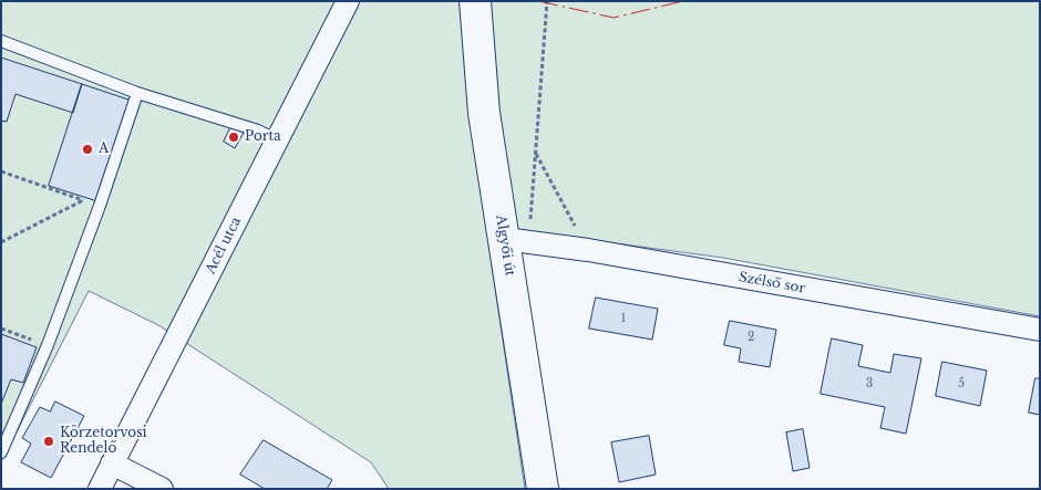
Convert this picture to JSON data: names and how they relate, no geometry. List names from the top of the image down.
{
  "streets": {
    "main road": ["Algyői út"],
    "street": ["Acél utca", "Szélső sor"]
  },
  "crossings": [
    ["Algyői út", "Szélső sor"]
  ],
  "places": ["Porta", "A", "Körzetorvosi Rendelő"],
  "house_numbers": [
    "1",
    "2",
    "3",
    "5"
  ]
}
